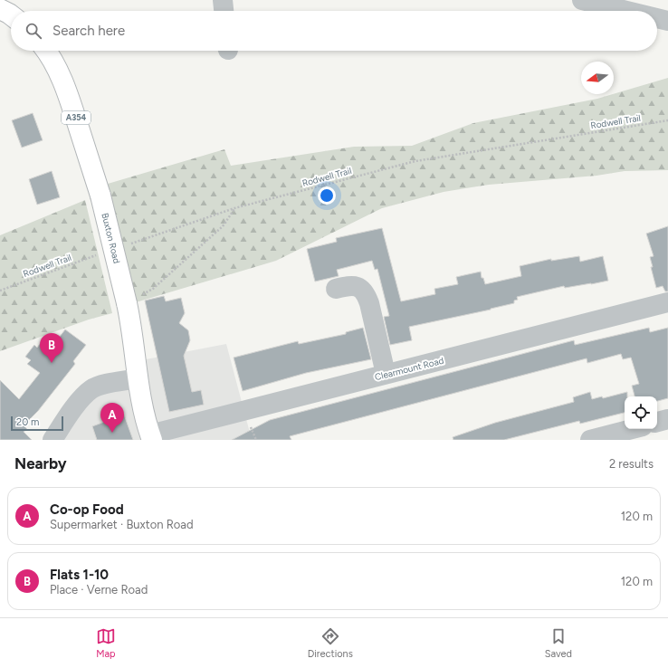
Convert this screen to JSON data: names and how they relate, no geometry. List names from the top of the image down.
{
  "streets": {
    "highway": ["A354", "Buxton Road"],
    "street": ["Clearmount Road"],
    "path": ["Rodwell Trail"]
  },
  "crossings": [
    ["Buxton Road", "Clearmount Road"]
  ],
  "scale_bar": "20 m",
  "north": "left",
  "page": {
    "search": "Search here",
    "pins": ["B", "A"],
    "scale": "20 m",
    "heading": ["Nearby", "2 results"],
    "list": [
      {
        "mark": "A",
        "name": "Co-op Food",
        "note": "Supermarket · Buxton Road",
        "value": "120 m"
      },
      {
        "mark": "B",
        "name": "Flats 1-10",
        "note": "Place · Verne Road",
        "value": "120 m"
      }
    ],
    "nav": ["Map", "Directions", "Saved"]
  }
}
